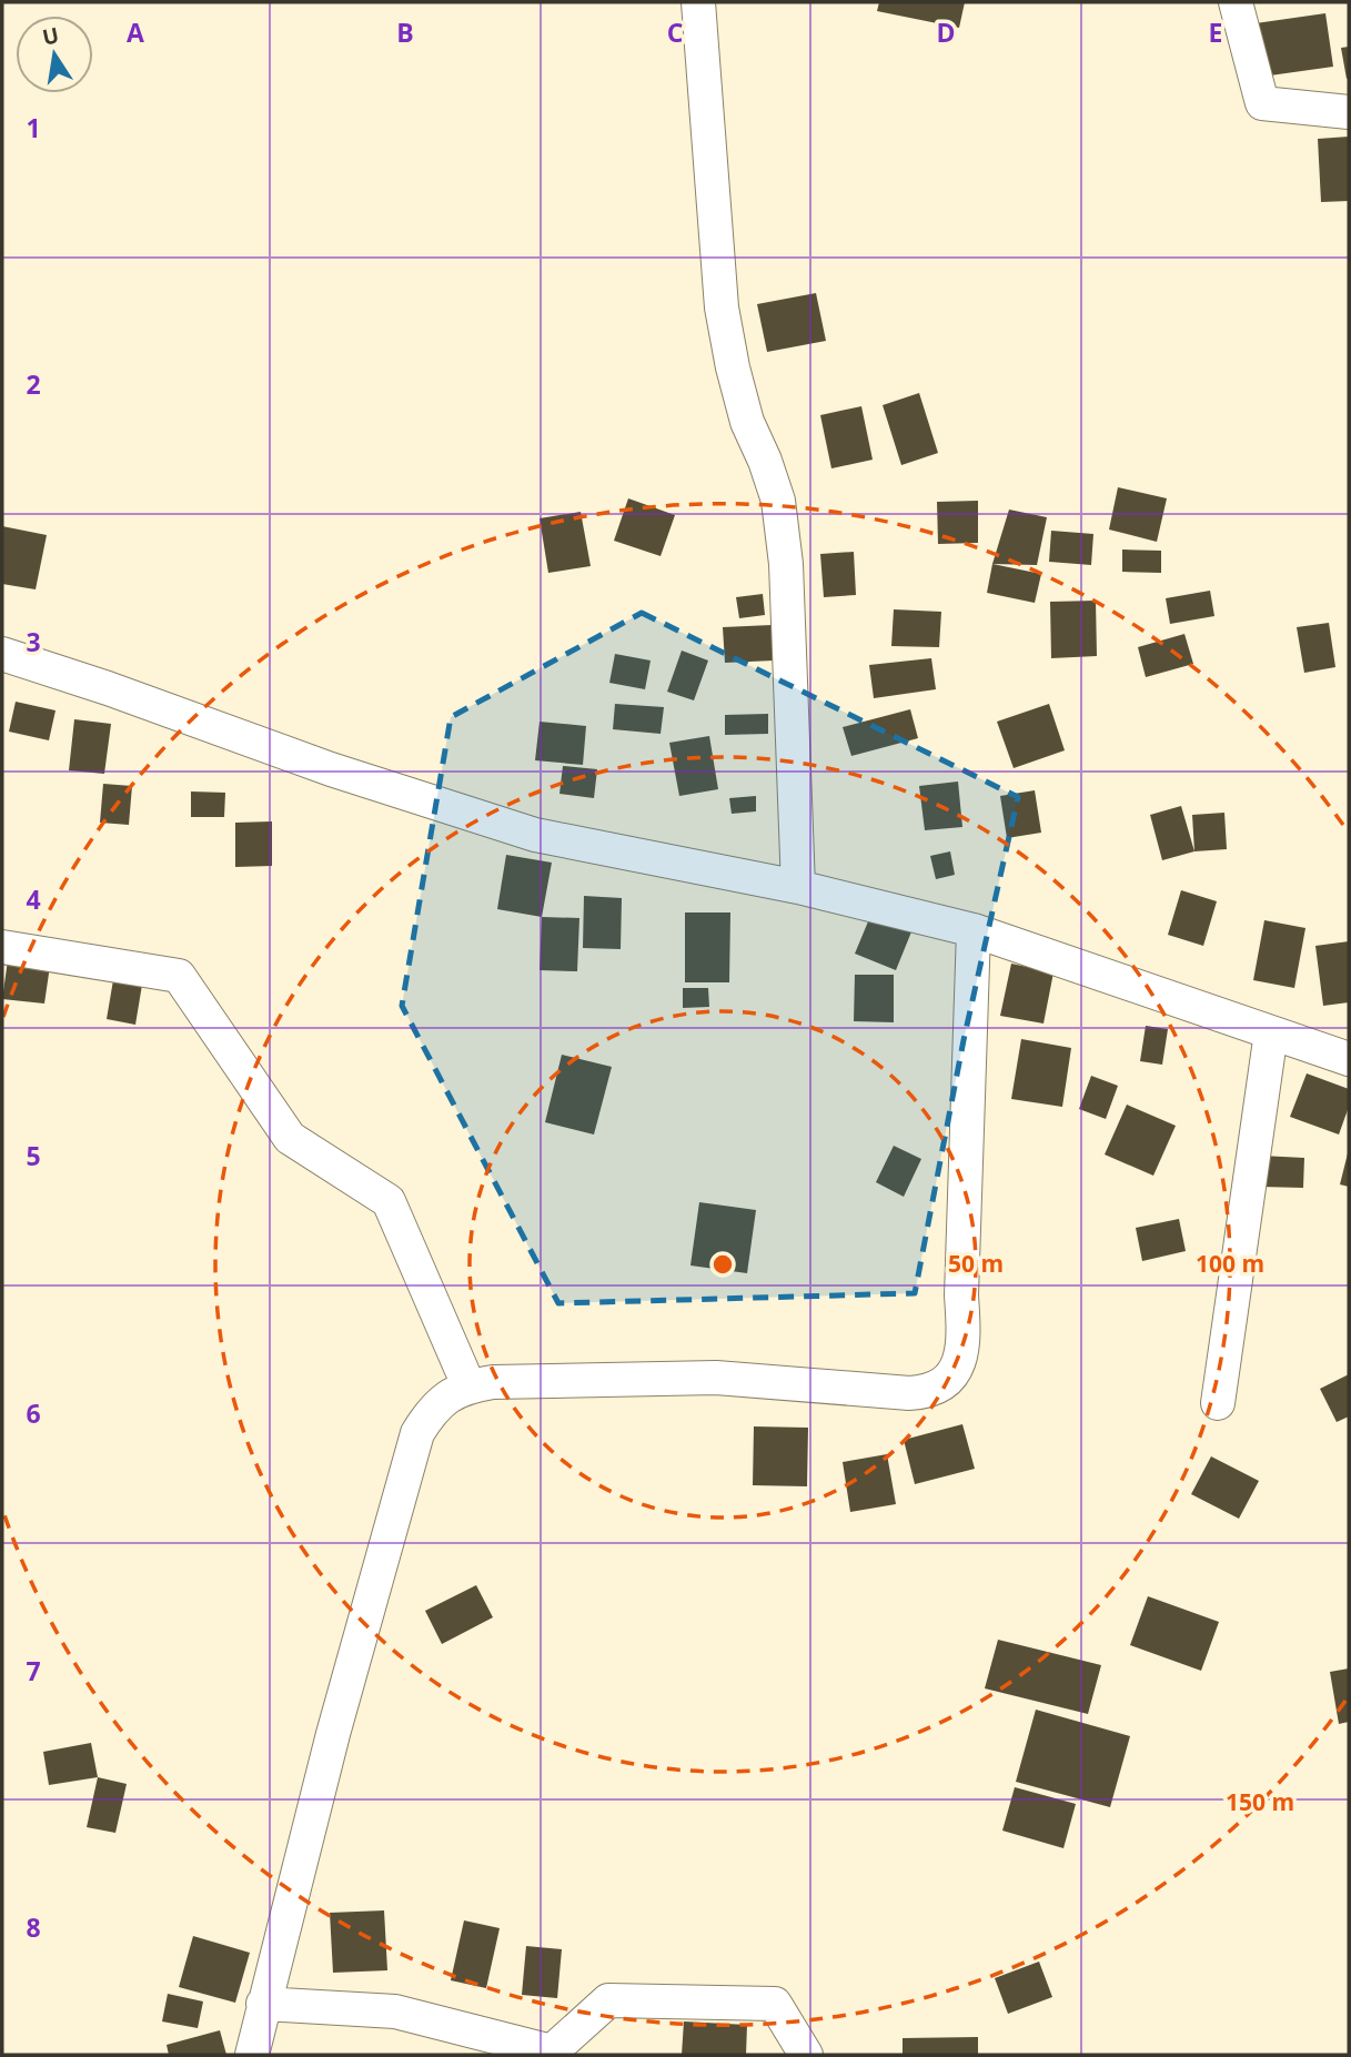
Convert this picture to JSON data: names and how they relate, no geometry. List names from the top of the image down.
{
  "north": "top",
  "grid": {
    "columns": [
      "A",
      "B",
      "C",
      "D",
      "E"
    ],
    "rows": [
      "1",
      "2",
      "3",
      "4",
      "5",
      "6",
      "7",
      "8"
    ]
  },
  "rings": ["50 m", "100 m", "150 m"]
}
